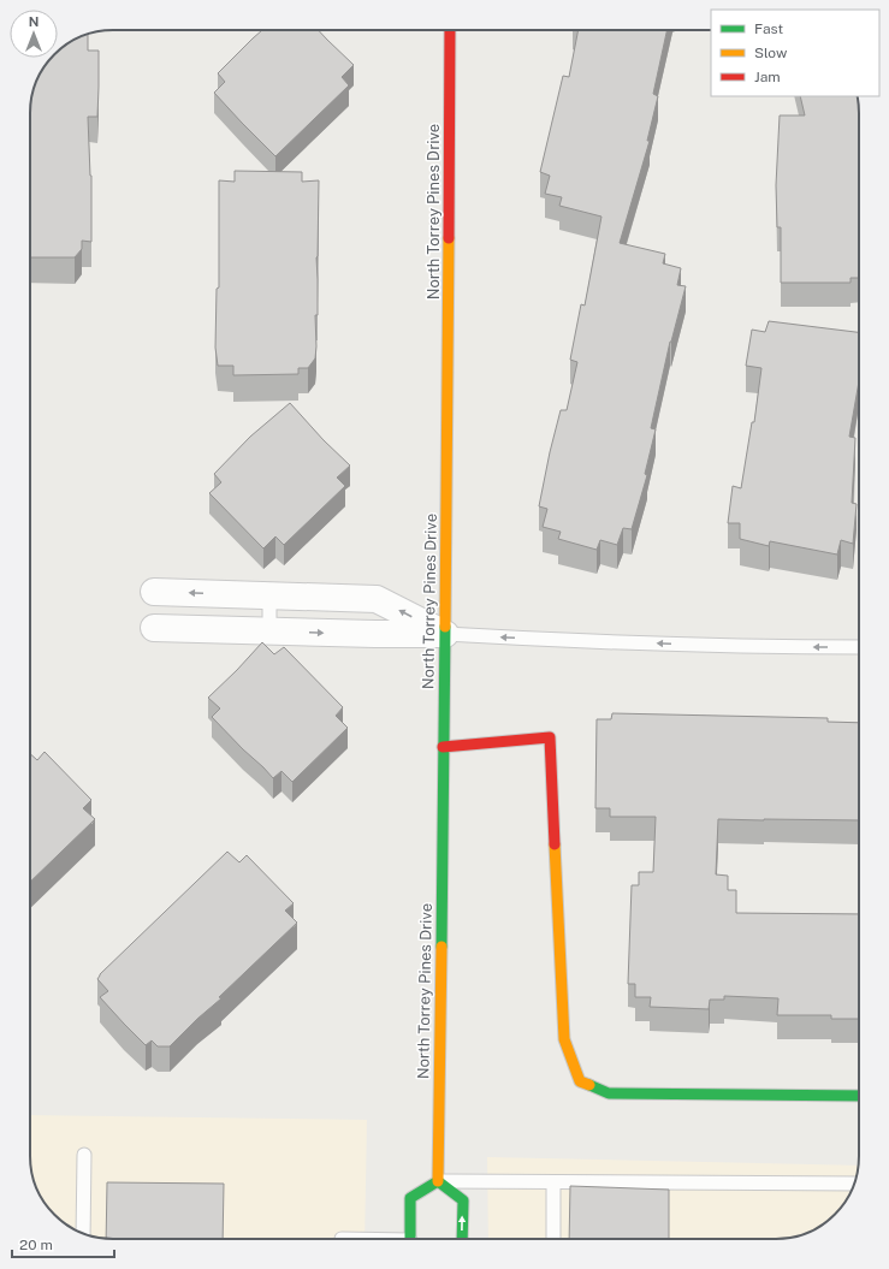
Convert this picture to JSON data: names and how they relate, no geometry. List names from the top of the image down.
{
  "streets": {
    "main road": ["North Torrey Pines Drive"]
  },
  "legend": ["Fast", "Slow", "Jam"],
  "scale_bar": "20 m",
  "north": "top"
}
